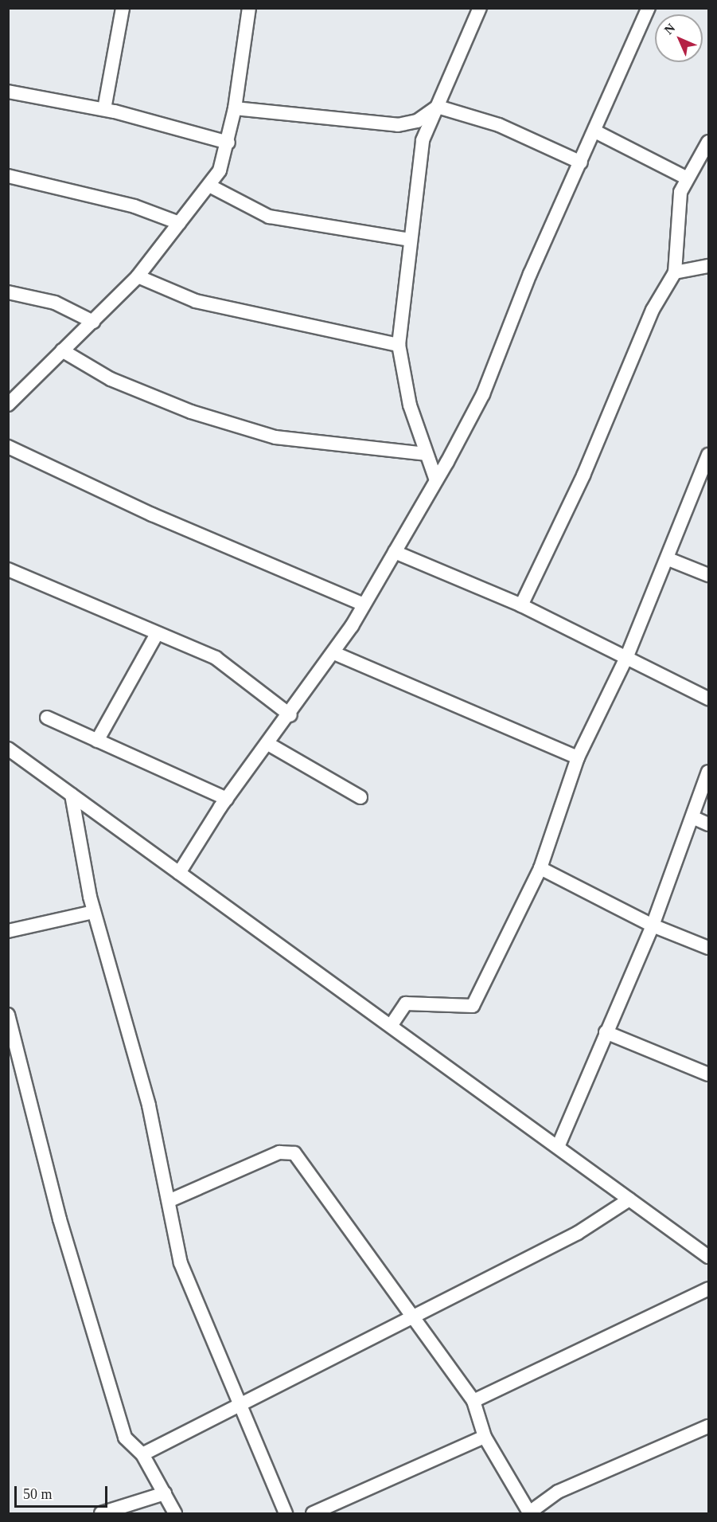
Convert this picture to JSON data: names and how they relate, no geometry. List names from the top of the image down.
{
  "scale_bar": "50 m",
  "north": "top left"
}
